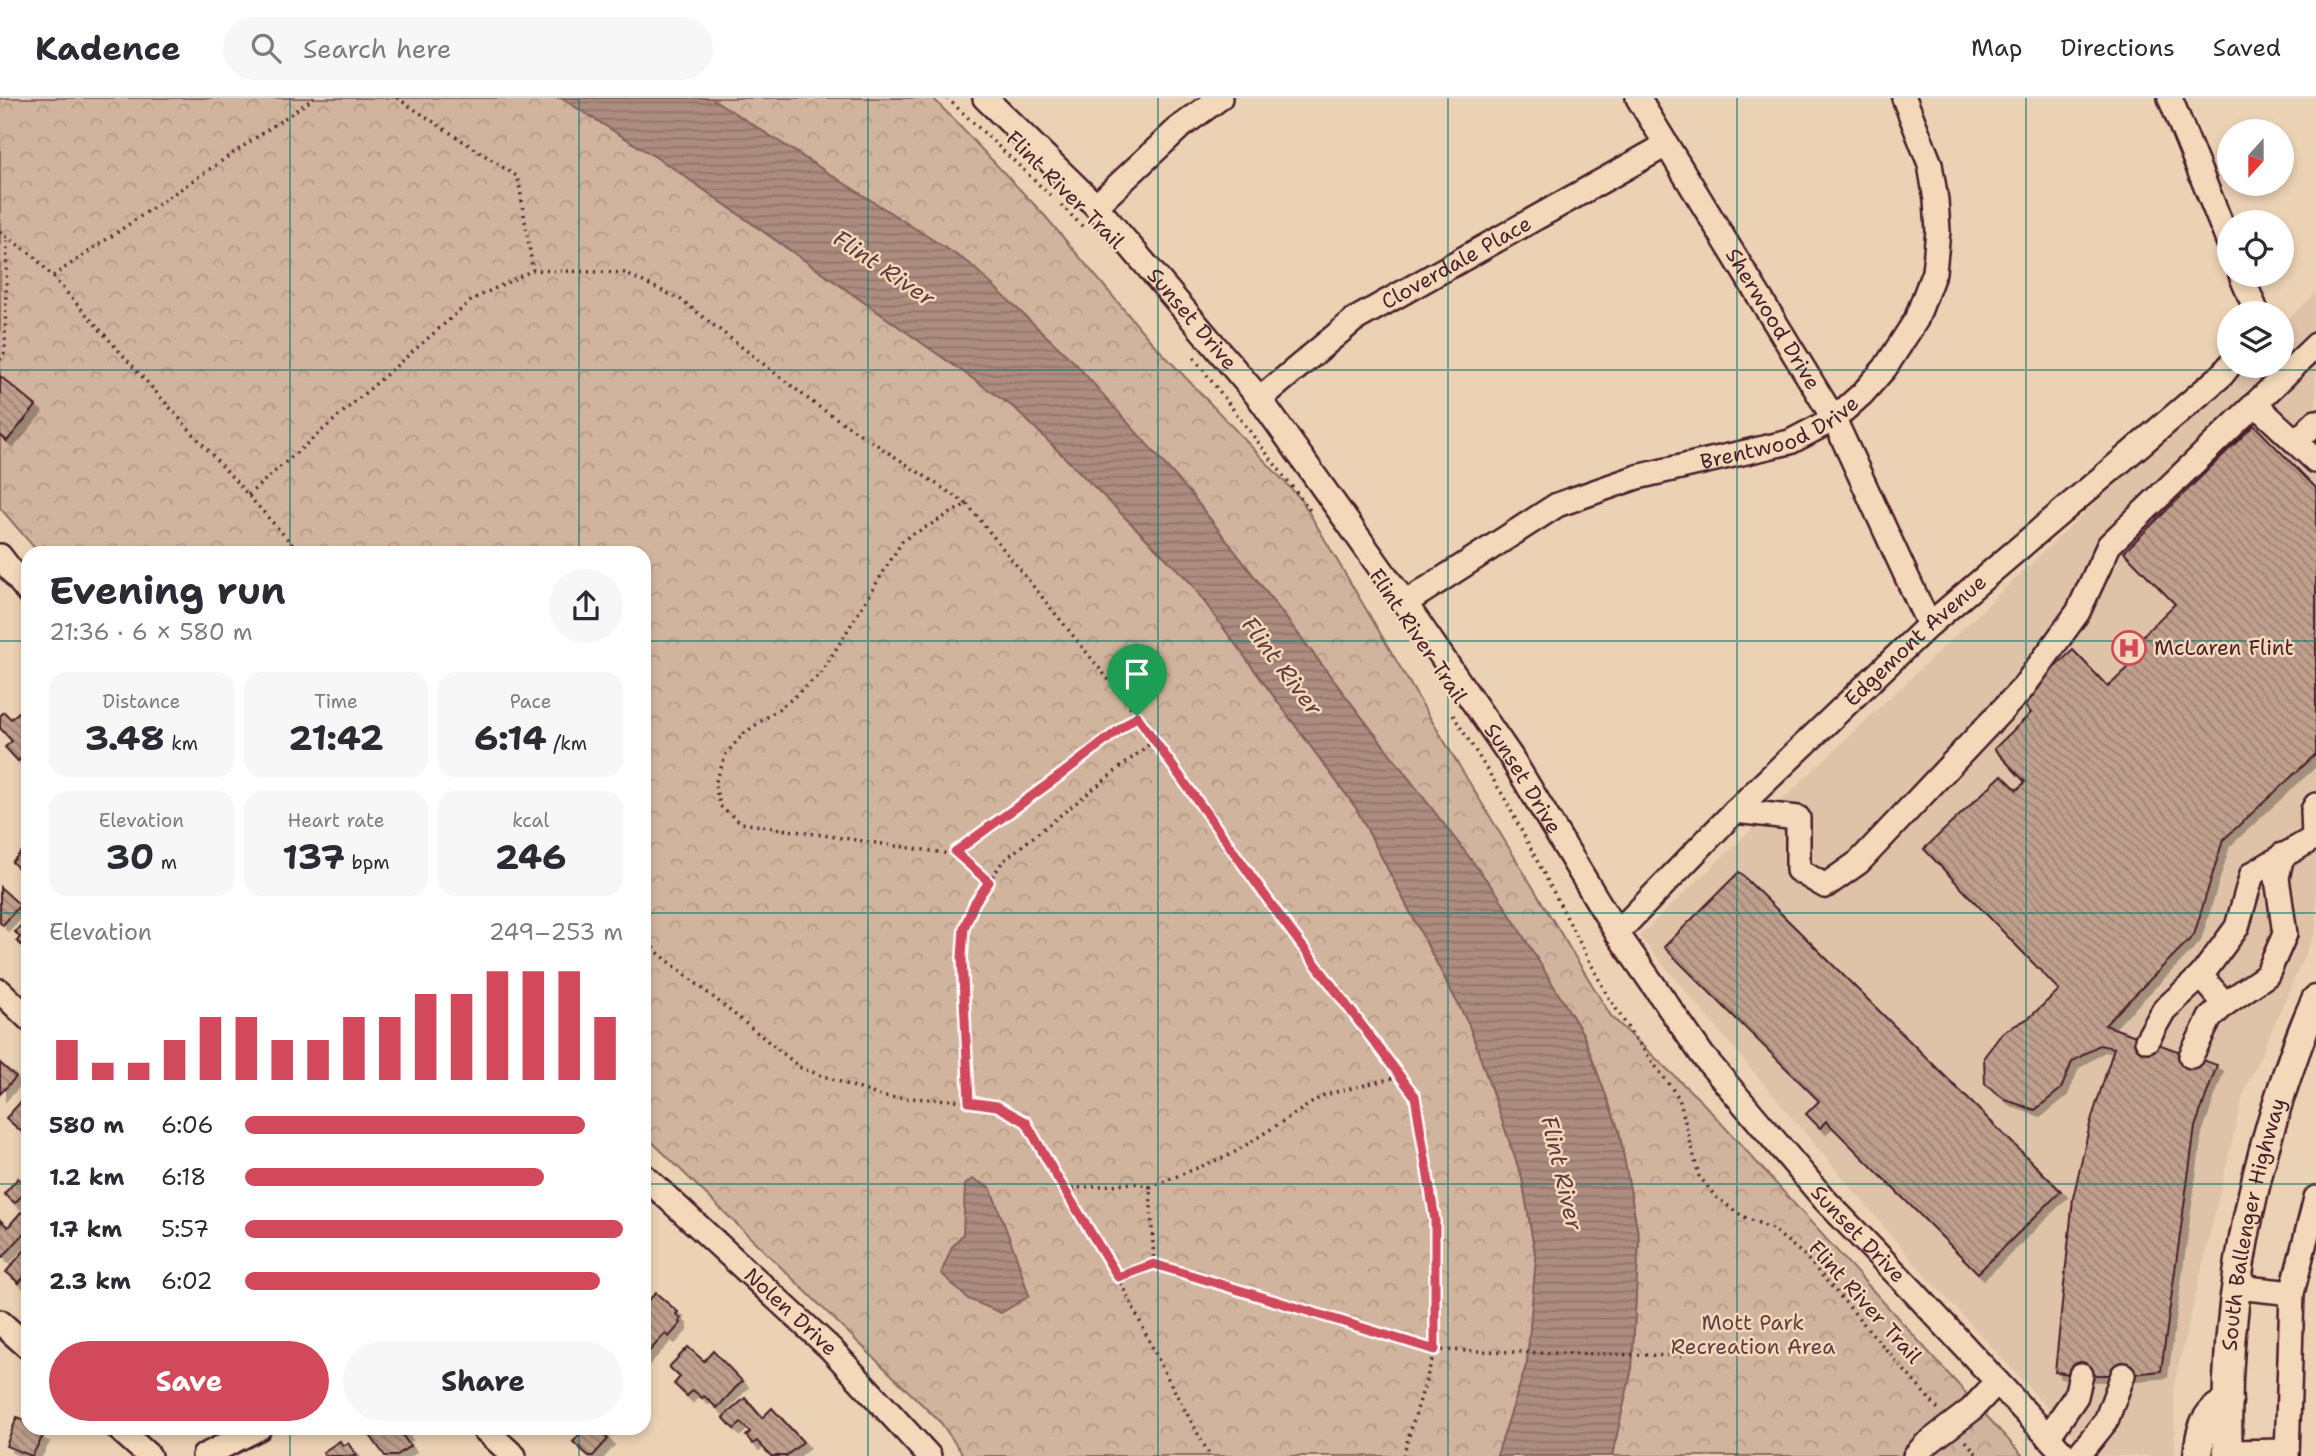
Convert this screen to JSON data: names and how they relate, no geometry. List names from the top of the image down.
{
  "streets": {
    "main road": ["South Ballenger Highway"],
    "street": [
      "Cloverdale Place",
      "Sunset Drive",
      "Sherwood Drive",
      "Brentwood Drive",
      "Edgemont Avenue",
      "Nolen Drive"
    ],
    "path": ["Flint River Trail"]
  },
  "crossings": [
    ["Cloverdale Place", "Sunset Drive"],
    ["Cloverdale Place", "Sherwood Drive"],
    ["Sunset Drive", "Brentwood Drive"],
    ["Sunset Drive", "Edgemont Avenue"],
    ["Sherwood Drive", "Brentwood Drive"],
    ["Sherwood Drive", "Edgemont Avenue"]
  ],
  "water": ["Flint River"],
  "parks": ["Mott Park Recreation Area"],
  "places": {
    "hospital": ["McLaren Flint"]
  },
  "north": "bottom",
  "page": {
    "header": "Kadence",
    "search": "Search here",
    "nav": ["Map", "Directions", "Saved"],
    "heading": ["Evening run", "21:36 · 6 × 580 m"],
    "stats": [
      ["Distance", "3.48 km"],
      ["Time", "21:42"],
      ["Pace", "6:14 /km"],
      ["Elevation", "30 m"],
      ["Heart rate", "137 bpm"],
      ["kcal", "246"]
    ],
    "chart": ["Elevation", "249–253 m"],
    "list": [
      {
        "name": "580 m",
        "note": "6:06"
      },
      {
        "name": "1.2 km",
        "note": "6:18"
      },
      {
        "name": "1.7 km",
        "note": "5:57"
      },
      {
        "name": "2.3 km",
        "note": "6:02"
      }
    ],
    "buttons": ["Save", "Share"]
  }
}
